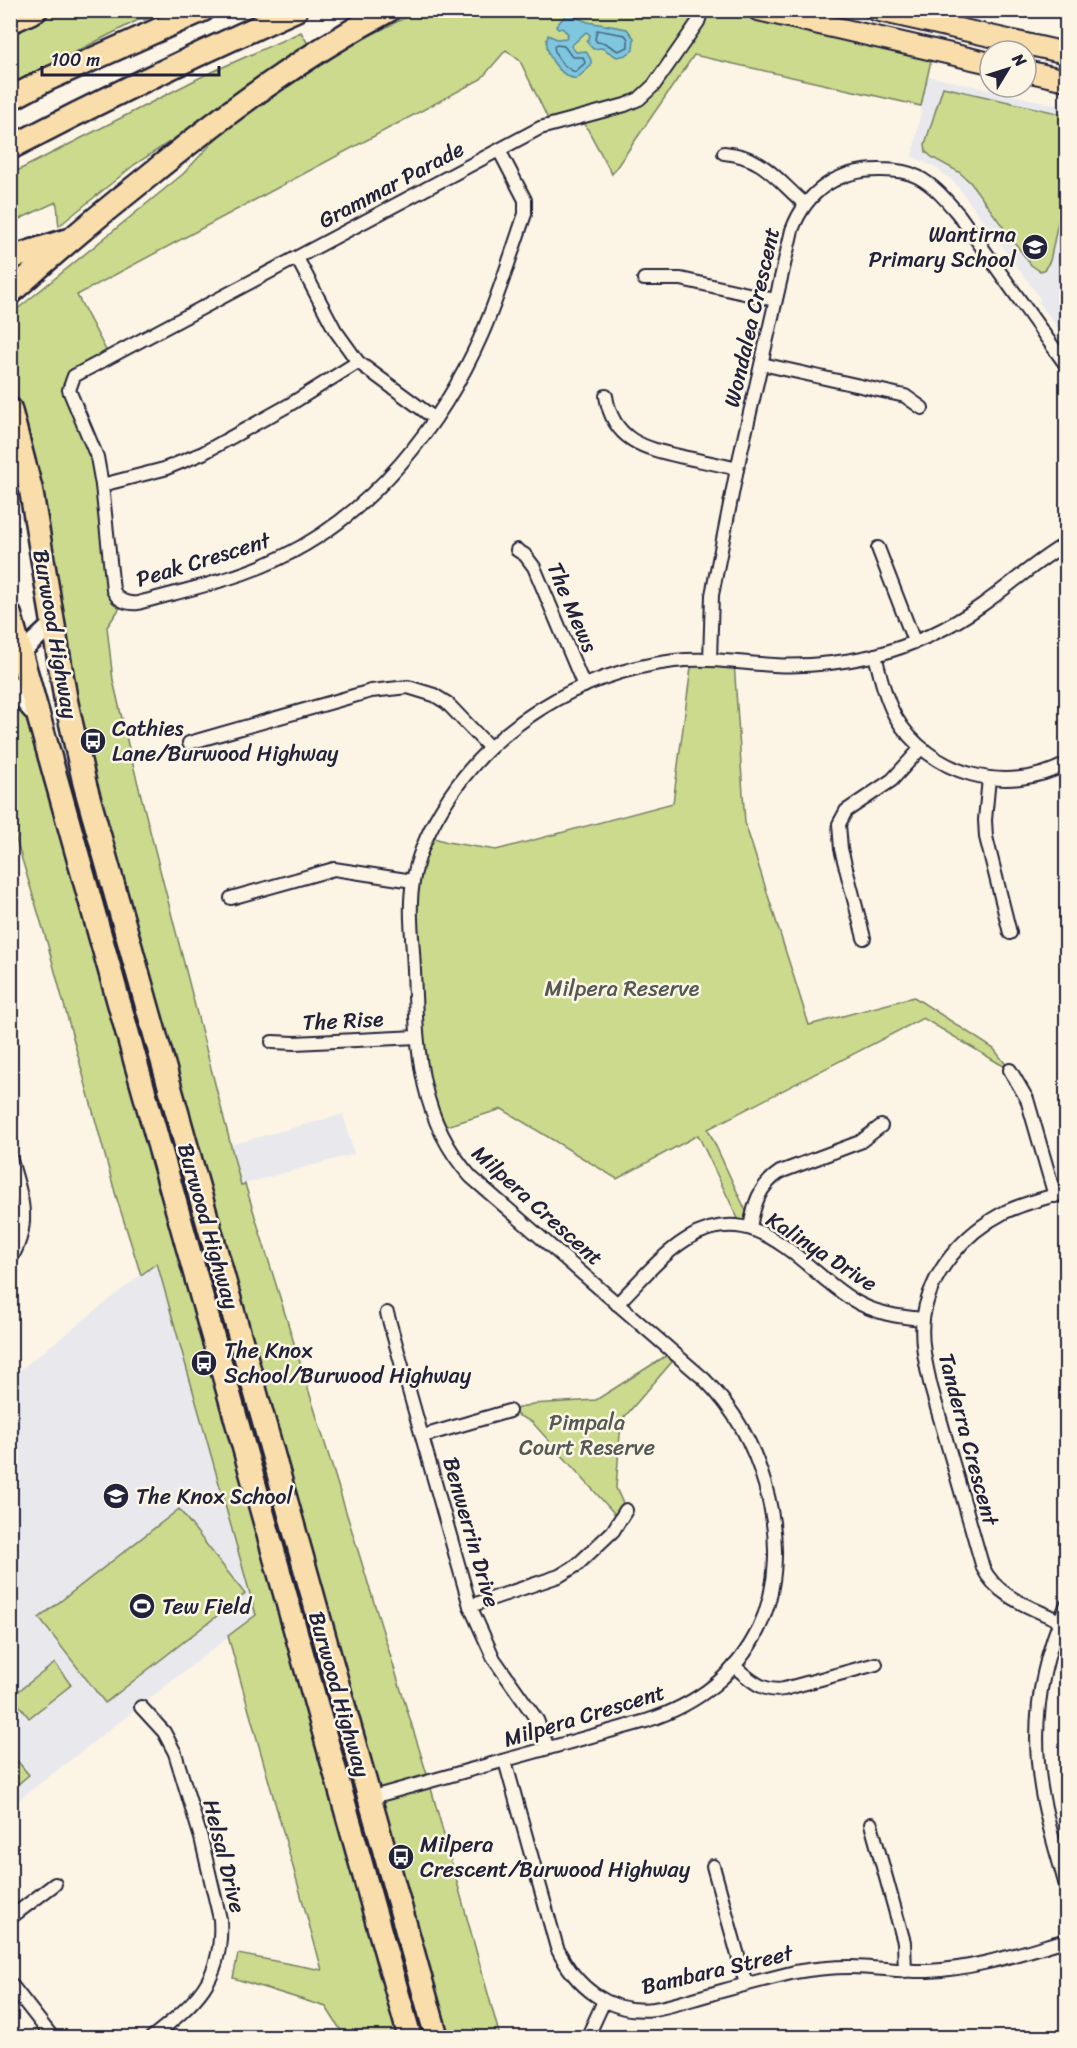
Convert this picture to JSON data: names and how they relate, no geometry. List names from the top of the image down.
{
  "streets": {
    "highway": ["Burwood Highway"],
    "street": [
      "Grammar Parade",
      "Wondalea Crescent",
      "Peak Crescent",
      "The Mews",
      "The Rise",
      "Milpera Crescent",
      "Kalinya Drive",
      "Tanderra Crescent",
      "Benwerrin Drive",
      "Helsal Drive",
      "Bambara Street"
    ]
  },
  "crossings": [
    ["Grammar Parade", "Peak Crescent"],
    ["Wondalea Crescent", "Milpera Crescent"],
    ["The Mews", "Milpera Crescent"],
    ["Burwood Highway", "Milpera Crescent"],
    ["The Rise", "Milpera Crescent"],
    ["Milpera Crescent", "Kalinya Drive"],
    ["Milpera Crescent", "Benwerrin Drive"],
    ["Milpera Crescent", "Bambara Street"],
    ["Kalinya Drive", "Tanderra Crescent"]
  ],
  "parks": ["Milpera Reserve", "Pimpala Court Reserve"],
  "places": {
    "school or university": ["Wantirna Primary School", "The Knox School"],
    "bus stop": ["Cathies Lane/Burwood Highway", "The Knox School/Burwood Highway", "Milpera Crescent/Burwood Highway"],
    "sports": ["Tew Field"]
  },
  "scale_bar": "100 m",
  "north": "top right"
}
